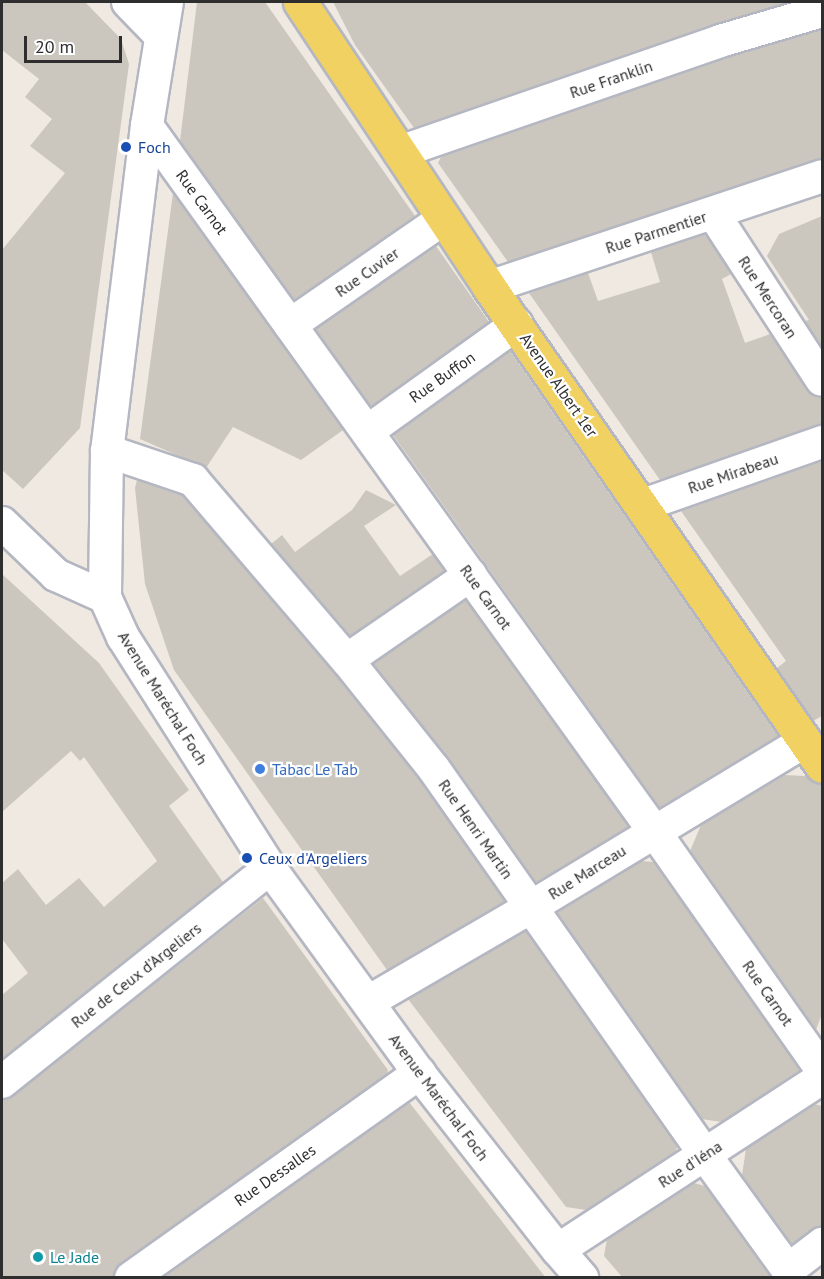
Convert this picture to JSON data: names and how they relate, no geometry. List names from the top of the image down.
{
  "streets": {
    "main road": ["Avenue Albert 1er"],
    "street": [
      "Rue Franklin",
      "Rue Carnot",
      "Rue Parmentier",
      "Rue Cuvier",
      "Rue Mercoran",
      "Rue Buffon",
      "Rue Mirabeau",
      "Avenue Maréchal Foch",
      "Rue Henri Martin",
      "Rue Marceau",
      "Rue de Ceux d'Argeliers",
      "Rue d'Iéna",
      "Rue Dessalles"
    ]
  },
  "crossings": [
    ["Rue Franklin", "Avenue Albert 1er"],
    ["Rue Carnot", "Rue Cuvier"],
    ["Rue Carnot", "Rue Buffon"],
    ["Rue Carnot", "Avenue Maréchal Foch"],
    ["Rue Carnot", "Rue Marceau"],
    ["Rue Parmentier", "Rue Mercoran"],
    ["Rue Parmentier", "Avenue Albert 1er"],
    ["Rue Cuvier", "Avenue Albert 1er"],
    ["Rue Buffon", "Avenue Albert 1er"],
    ["Avenue Albert 1er", "Rue Mirabeau"],
    ["Avenue Albert 1er", "Rue Marceau"],
    ["Avenue Maréchal Foch", "Rue Henri Martin"],
    ["Avenue Maréchal Foch", "Rue Marceau"],
    ["Avenue Maréchal Foch", "Rue de Ceux d'Argeliers"],
    ["Avenue Maréchal Foch", "Rue d'Iéna"],
    ["Avenue Maréchal Foch", "Rue Dessalles"],
    ["Rue Henri Martin", "Rue Marceau"],
    ["Rue Henri Martin", "Rue d'Iéna"]
  ],
  "places": [
    "Foch",
    "Tabac Le Tab",
    "Ceux d'Argeliers",
    "Le Jade"
  ],
  "scale_bar": "20 m"
}
